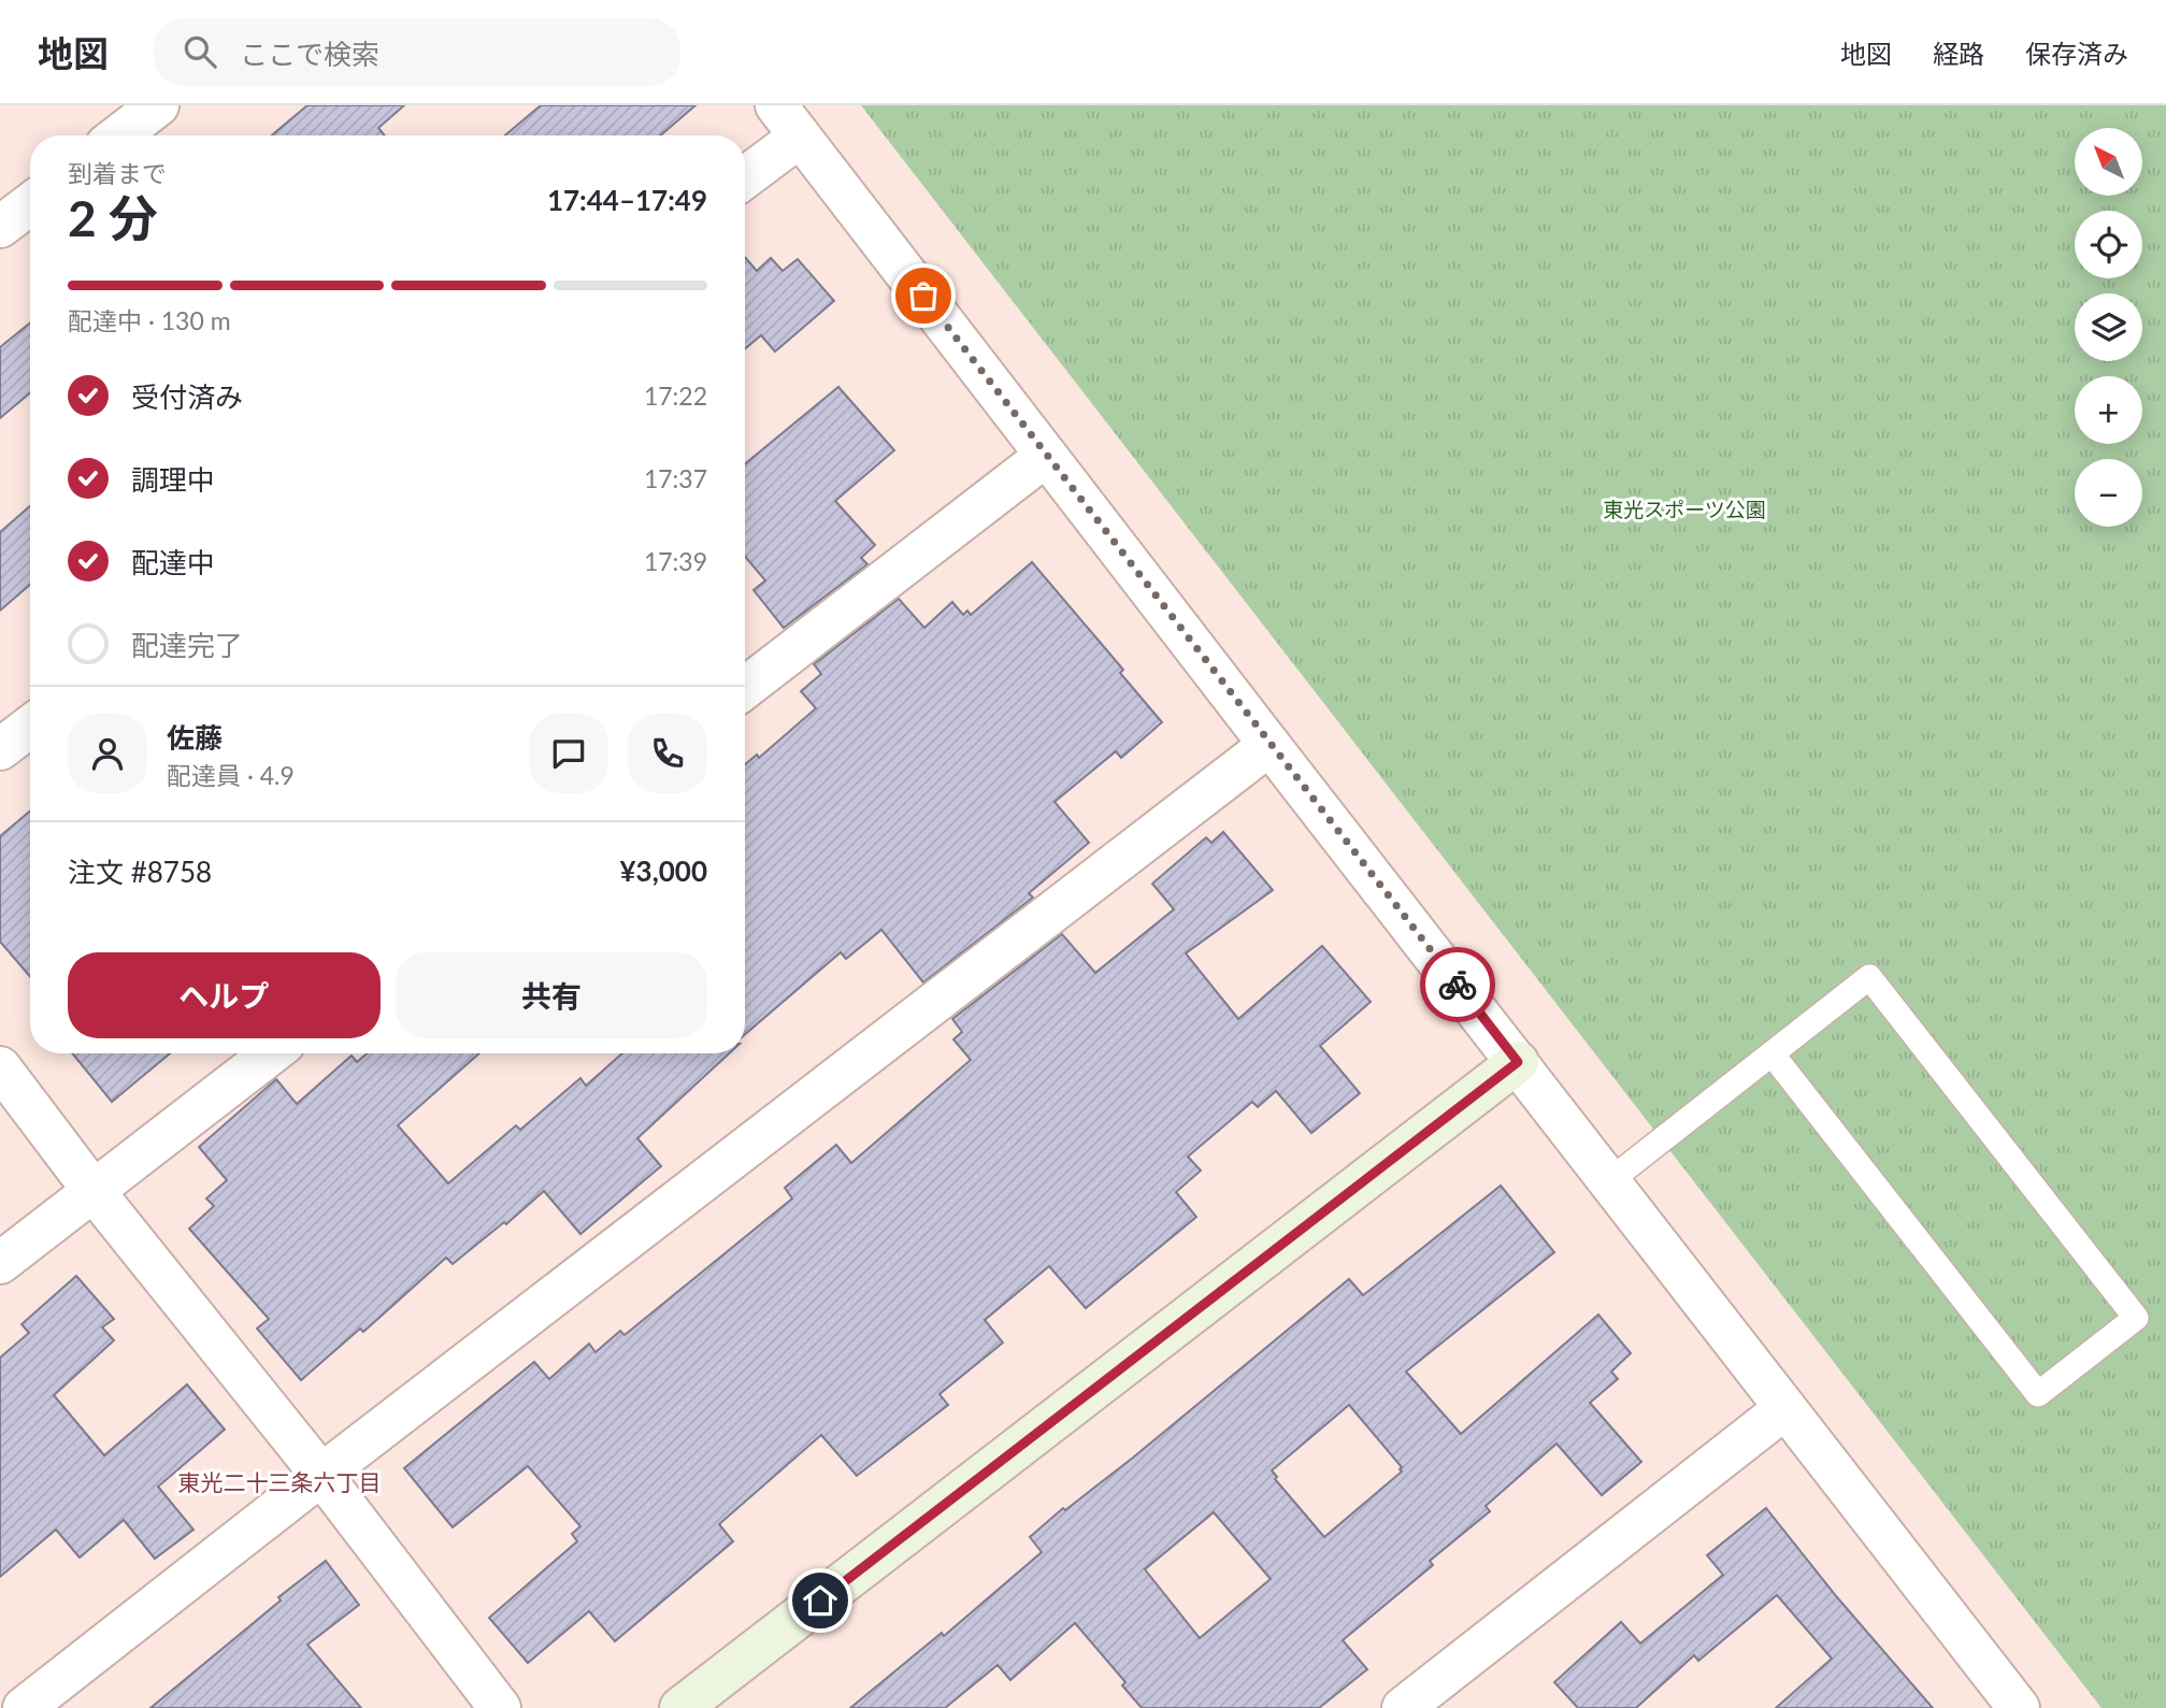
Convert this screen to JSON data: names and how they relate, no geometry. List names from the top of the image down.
{
  "districts": ["東光二十三条六丁目"],
  "parks": ["東光スポーツ公園"],
  "north": "top left",
  "page": {
    "header": "地図",
    "search": "ここで検索",
    "nav": ["地図", "経路", "保存済み"],
    "map_buttons": ["+", "−"],
    "heading": ["2 分", "到着まで", "17:44–17:49"],
    "panel": [
      "佐藤",
      "配達員 · 4.9",
      "注文 #8758",
      "¥3,000"
    ],
    "bar": "配達中 · 130 m",
    "list": [
      ["受付済み", "17:22"],
      ["調理中", "17:37"],
      ["配達中", "17:39"],
      "配達完了"
    ],
    "buttons": ["ヘルプ", "共有"]
  }
}
